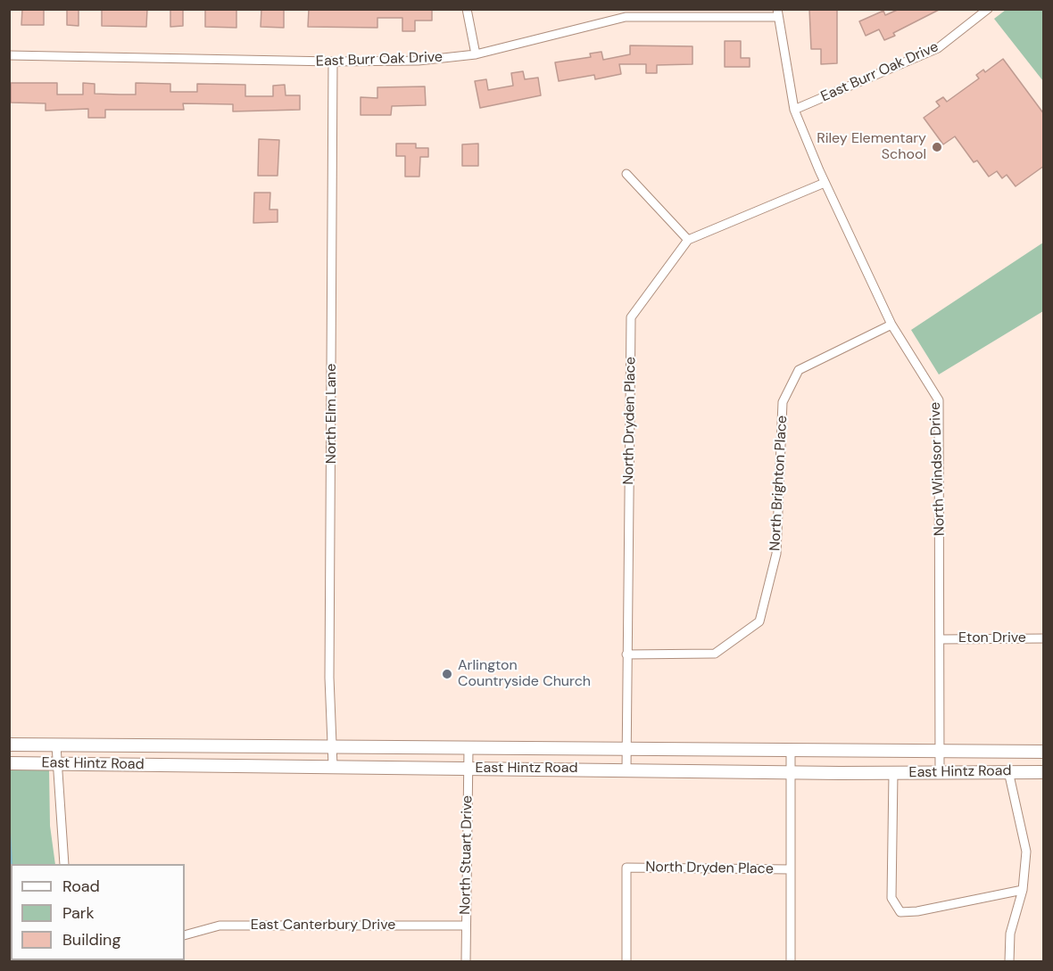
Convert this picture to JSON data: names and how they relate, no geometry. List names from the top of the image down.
{
  "streets": {
    "main road": ["East Hintz Road"],
    "street": [
      "East Burr Oak Drive",
      "North Elm Lane",
      "North Dryden Place",
      "North Windsor Drive",
      "North Brighton Place",
      "Eton Drive",
      "North Stuart Drive",
      "East Canterbury Drive"
    ]
  },
  "crossings": [
    ["East Burr Oak Drive", "North Elm Lane"],
    ["East Burr Oak Drive", "North Windsor Drive"],
    ["North Elm Lane", "East Hintz Road"],
    ["North Dryden Place", "North Brighton Place"],
    ["North Dryden Place", "East Hintz Road"],
    ["North Windsor Drive", "North Brighton Place"],
    ["North Windsor Drive", "Eton Drive"],
    ["North Windsor Drive", "East Hintz Road"],
    ["East Hintz Road", "North Stuart Drive"],
    ["North Stuart Drive", "East Canterbury Drive"]
  ],
  "places": ["Riley Elementary School", "Arlington Countryside Church"],
  "legend": ["Road", "Park", "Building"]
}
